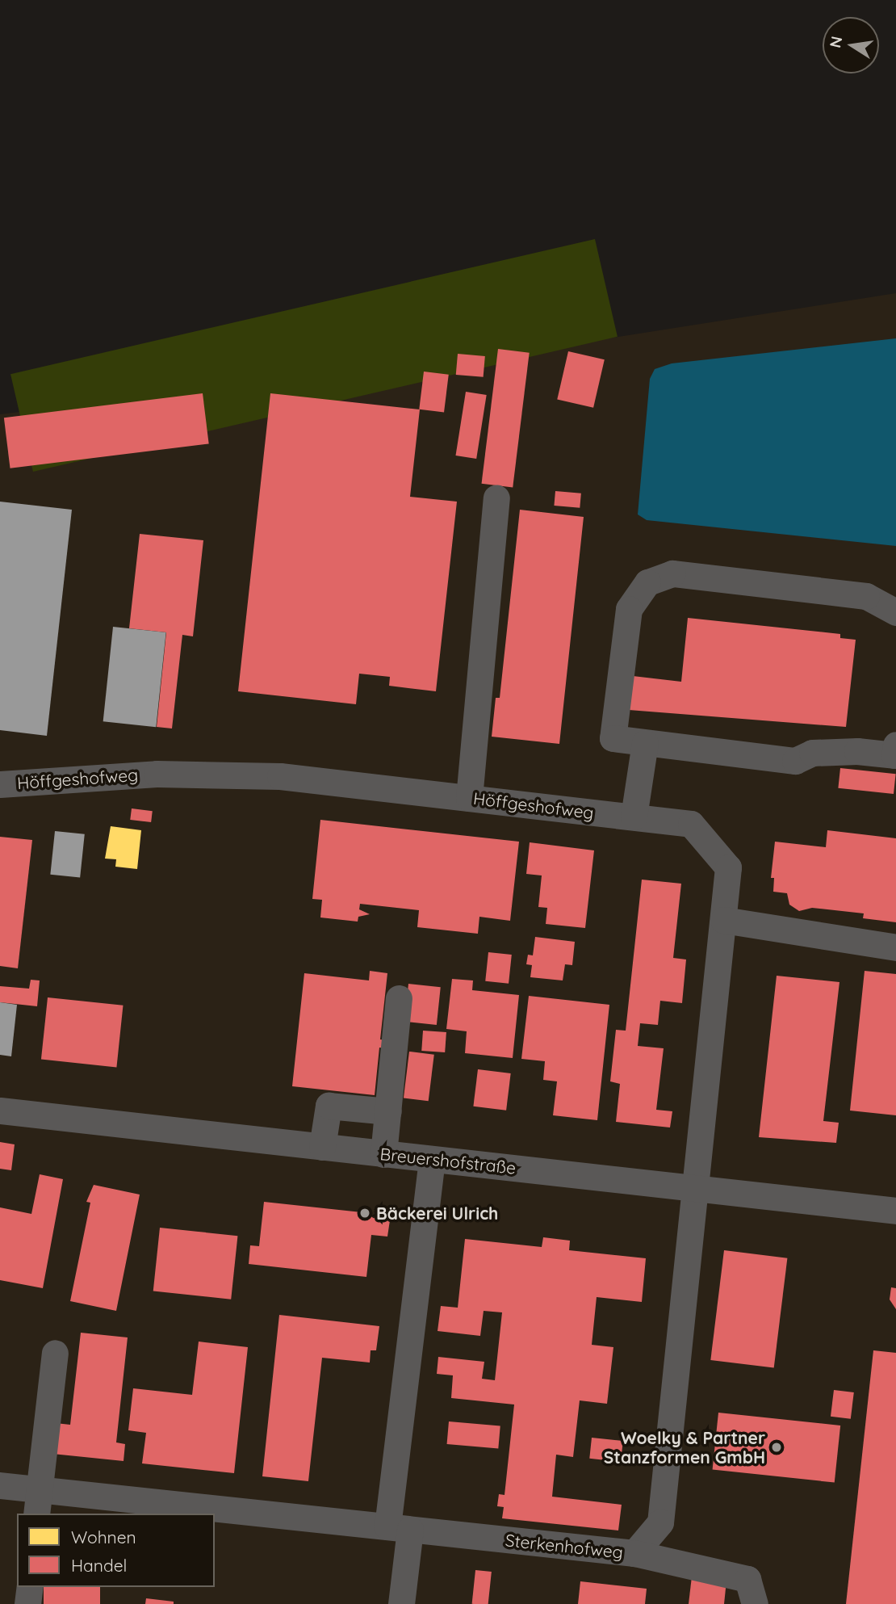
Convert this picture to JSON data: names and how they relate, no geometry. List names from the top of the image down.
{
  "streets": {
    "street": ["Höffgeshofweg", "Breuershofstraße", "Sterkenhofweg"]
  },
  "crossings": [
    ["Höffgeshofweg", "Breuershofstraße"],
    ["Höffgeshofweg", "Sterkenhofweg"],
    ["Breuershofstraße", "Sterkenhofweg"]
  ],
  "places": ["Bäckerei Ulrich", "Woelky & Partner Stanzformen GmbH"],
  "legend": ["Wohnen", "Handel"],
  "north": "left"
}
